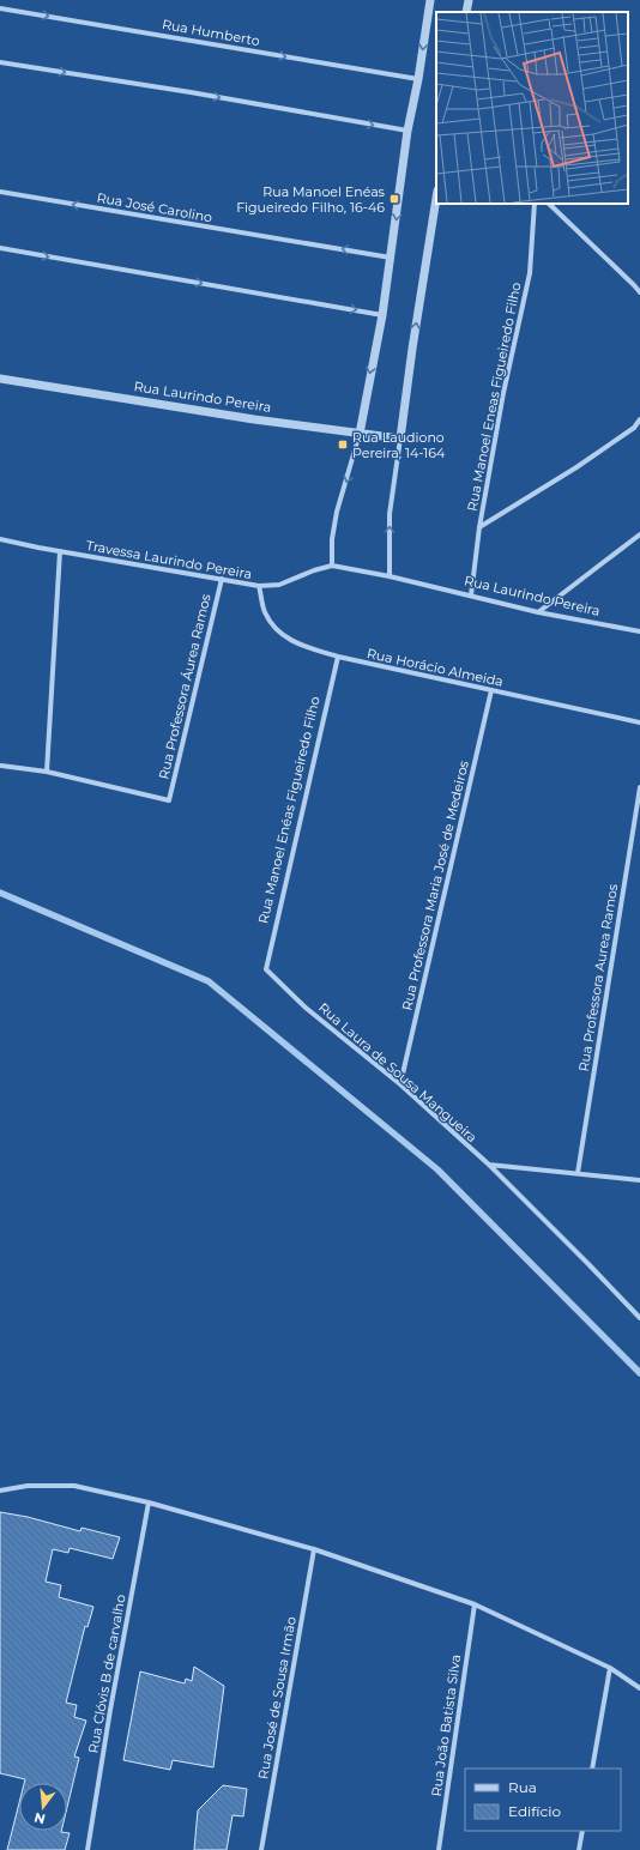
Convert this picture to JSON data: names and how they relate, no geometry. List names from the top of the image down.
{
  "streets": {
    "street": [
      "Rua Humberto",
      "Rua José Carolino",
      "Rua Laurindo Pereira",
      "Rua Manoel Eneas Figueiredo Filho",
      "Travessa Laurindo Pereira",
      "Rua Horácio Almeida",
      "Rua Professora Áurea Ramos",
      "Rua Manoel Enéas Figueiredo Filho",
      "Rua Professora Maria José de Medeiros",
      "Rua Professora Aurea Ramos",
      "Rua Laura de Sousa Mangueira",
      "Rua Clóvis B de carvalho",
      "Rua José de Sousa Irmão",
      "Rua João Batista Silva"
    ]
  },
  "crossings": [
    ["Rua Laurindo Pereira", "Rua Manoel Eneas Figueiredo Filho"],
    ["Travessa Laurindo Pereira", "Rua Horácio Almeida"],
    ["Travessa Laurindo Pereira", "Rua Professora Áurea Ramos"],
    ["Rua Horácio Almeida", "Rua Manoel Enéas Figueiredo Filho"],
    ["Rua Horácio Almeida", "Rua Professora Maria José de Medeiros"],
    ["Rua Manoel Enéas Figueiredo Filho", "Rua Laura de Sousa Mangueira"],
    ["Rua Professora Maria José de Medeiros", "Rua Laura de Sousa Mangueira"]
  ],
  "one_way": ["Rua Humberto", "Rua José Carolino"],
  "places": {
    "transit": ["Rua Manoel Enéas Figueiredo Filho, 16-46", "Rua Laudiono Pereira, 14-164"]
  },
  "legend": ["Rua", "Edifício"],
  "north": "bottom"
}
